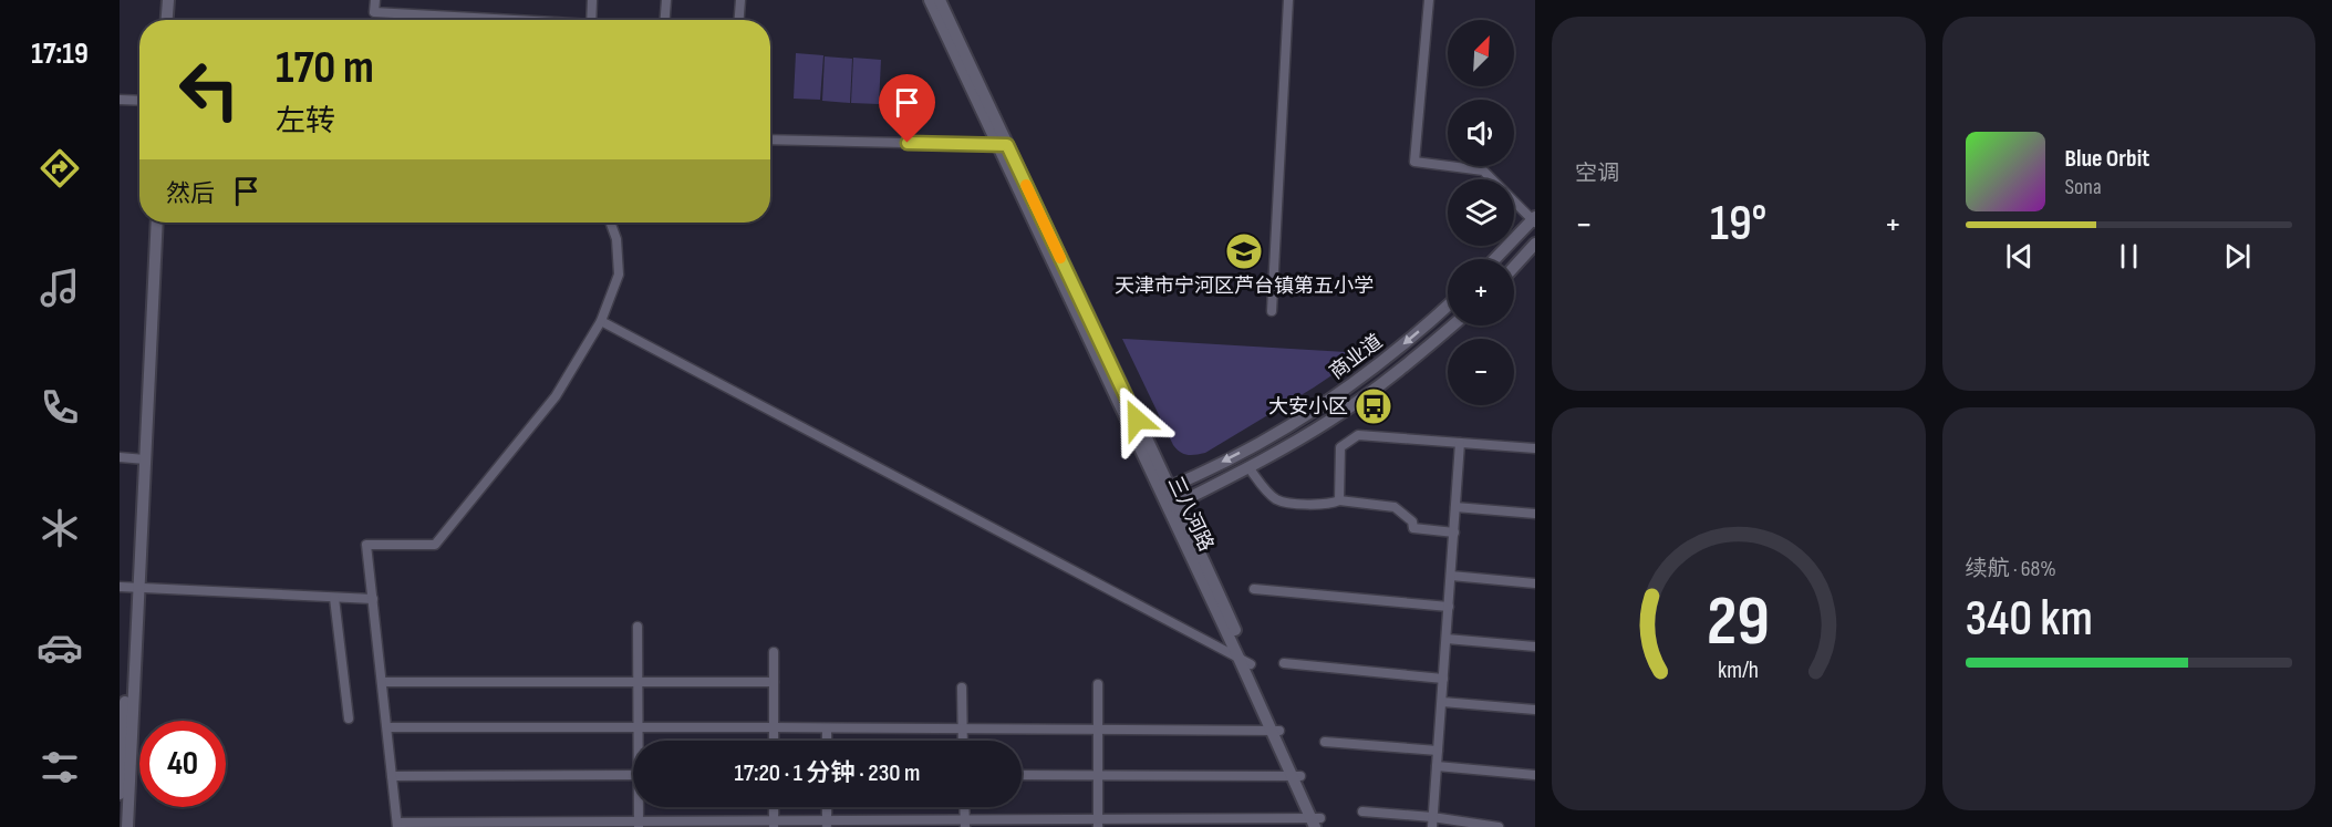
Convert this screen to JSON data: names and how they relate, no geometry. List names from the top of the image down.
{
  "streets": {
    "street": ["商业道", "三八河路"]
  },
  "crossings": [
    ["商业道", "三八河路"]
  ],
  "places": {
    "school or university": ["天津市宁河区芦台镇第五小学"],
    "bus stop": ["大安小区"]
  },
  "north": "top right",
  "page": {
    "tabs": "17:19",
    "tile": [
      "空调",
      ["续航 · 68%", "340 km"]
    ],
    "map_buttons": ["+", "−"],
    "turn": ["170 m", "左转"],
    "song": ["Blue Orbit", "Sona"],
    "then": "然后",
    "heat": ["−", "19°", "+"],
    "limit": "40",
    "trip": "17:20 · 1 分钟 · 230 m",
    "gauge": ["29", "km/h"]
  }
}
